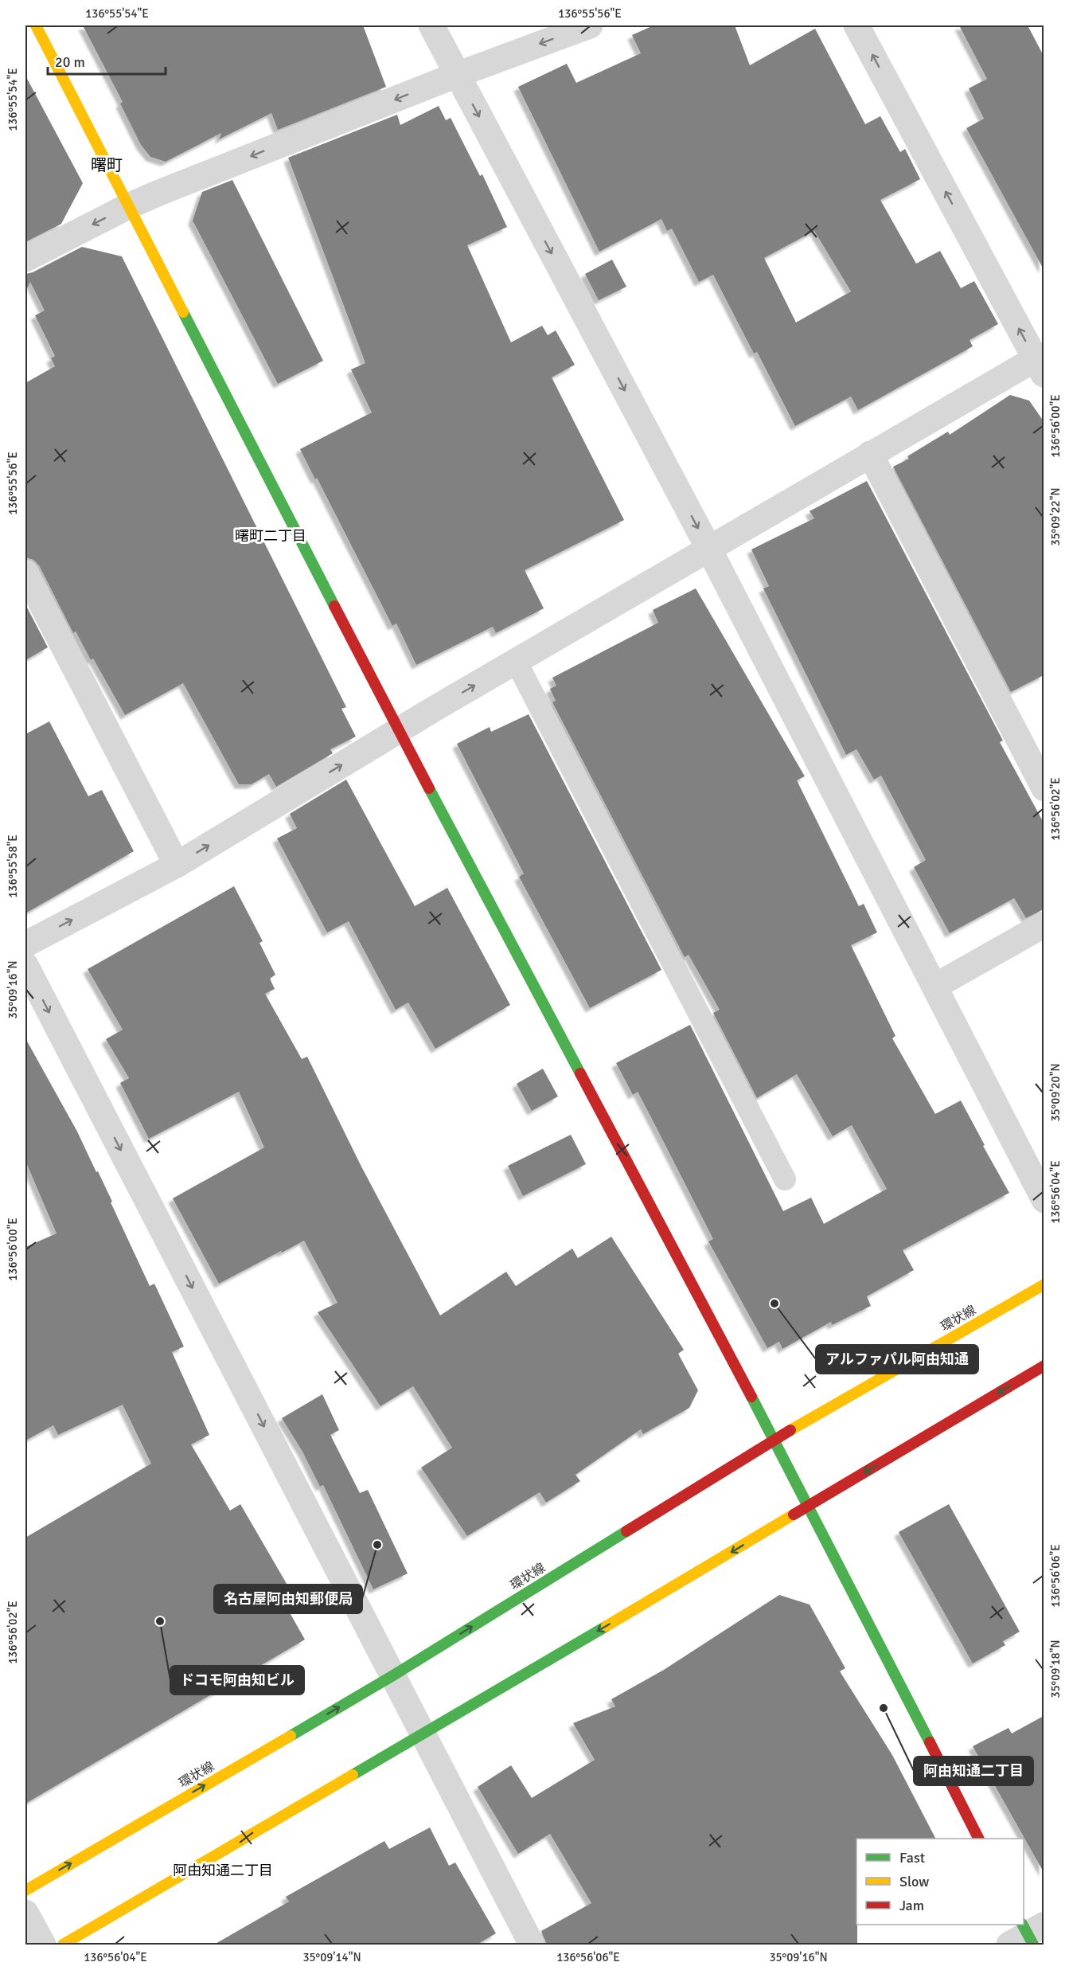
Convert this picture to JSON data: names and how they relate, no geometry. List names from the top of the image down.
{
  "streets": {
    "main road": ["環状線"]
  },
  "districts": ["曙町", "曙町二丁目", "阿由知通二丁目"],
  "places": [
    "アルファパル阿由知通",
    "名古屋阿由知郵便局",
    "ドコモ阿由知ビル",
    "阿由知通二丁目"
  ],
  "legend": ["Fast", "Slow", "Jam"],
  "scale_bar": "20 m",
  "coordinates": [
    "136°55'54\"E",
    "136°55'56\"E",
    "136°56'00\"E",
    "35°09'22\"N",
    "136°56'02\"E",
    "136°55'58\"E",
    "35°09'16\"N",
    "35°09'20\"N",
    "136°56'04\"E",
    "136°56'06\"E",
    "35°09'18\"N",
    "35°09'14\"N"
  ]
}
